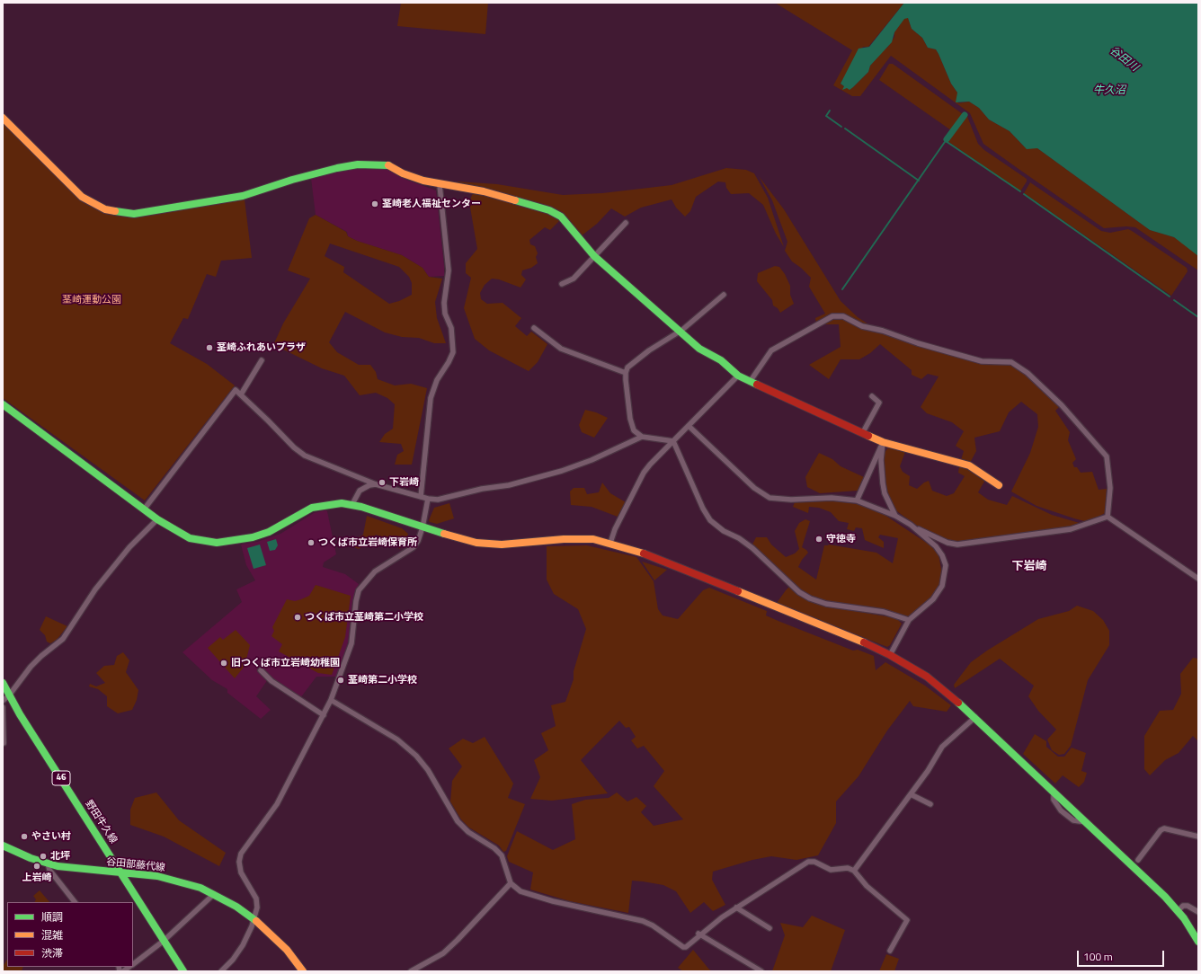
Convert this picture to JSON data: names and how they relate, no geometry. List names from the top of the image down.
{
  "streets": {
    "street": ["46", "野田牛久線", "谷田部藤代線"]
  },
  "crossings": [
    ["野田牛久線", "谷田部藤代線"]
  ],
  "districts": ["下岩崎"],
  "water": ["谷田川", "牛久沼"],
  "parks": ["茎崎運動公園"],
  "places": [
    "茎崎老人福祉センター",
    "茎崎ふれあいプラザ",
    "下岩崎",
    "守徳寺",
    "つくば市立岩崎保育所",
    "つくば市立茎崎第二小学校",
    "旧つくば市立岩崎幼稚園",
    "茎崎第二小学校",
    "やさい村",
    "北坪",
    "上岩崎"
  ],
  "legend": ["順調", "混雑", "渋滞"],
  "scale_bar": "100 m"
}
